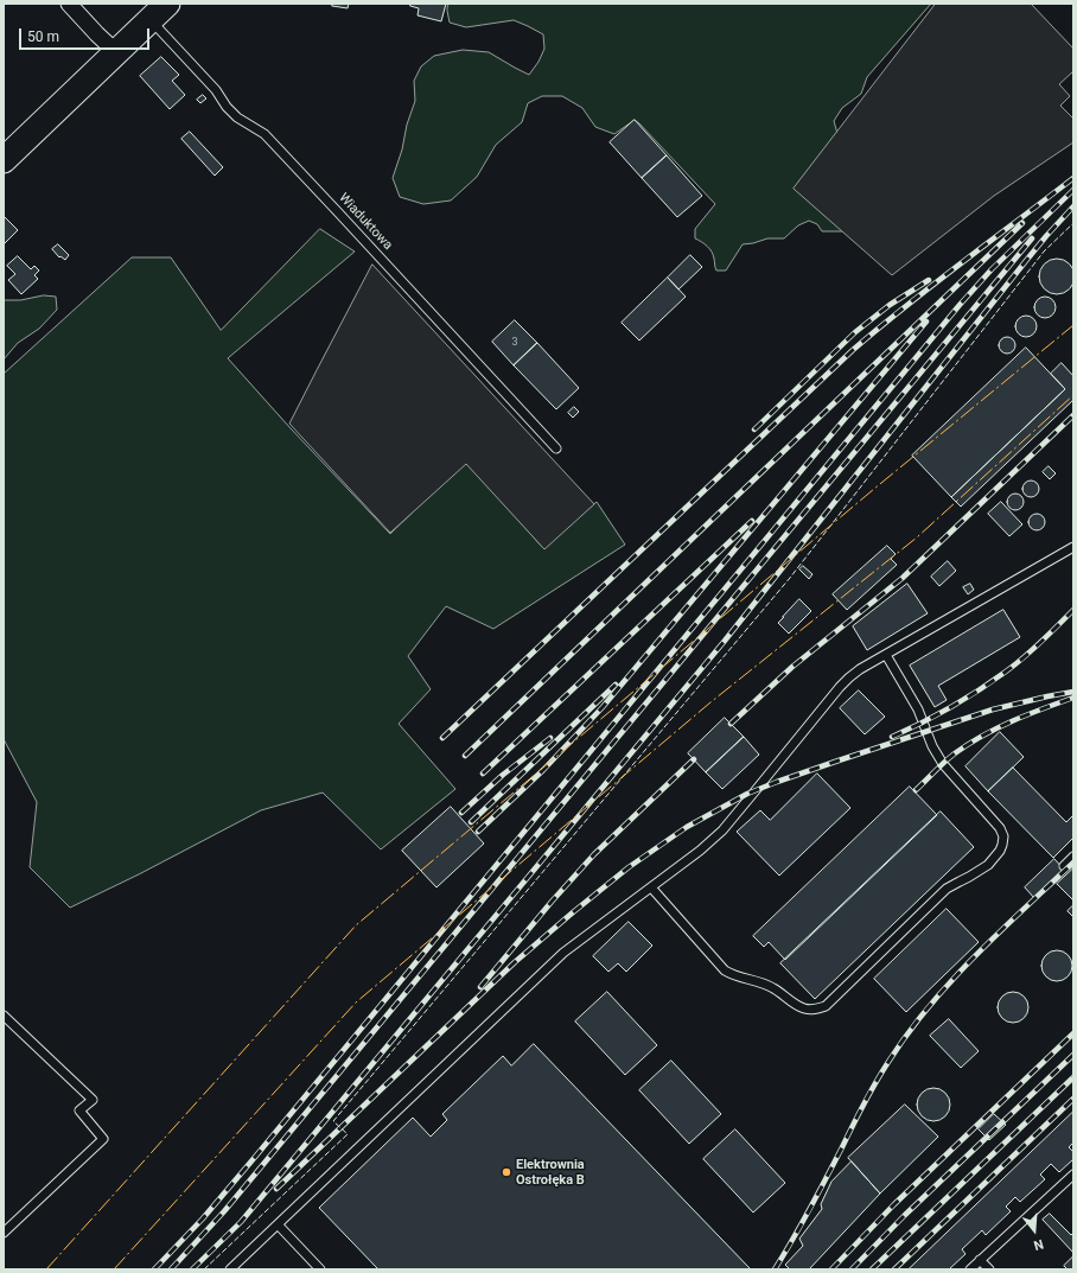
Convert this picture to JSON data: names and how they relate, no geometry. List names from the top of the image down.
{
  "streets": {
    "lane": ["Wiaduktowa"]
  },
  "places": ["Elektrownia Ostrołęka B"],
  "house_numbers": ["3"],
  "scale_bar": "50 m",
  "north": "bottom"
}
